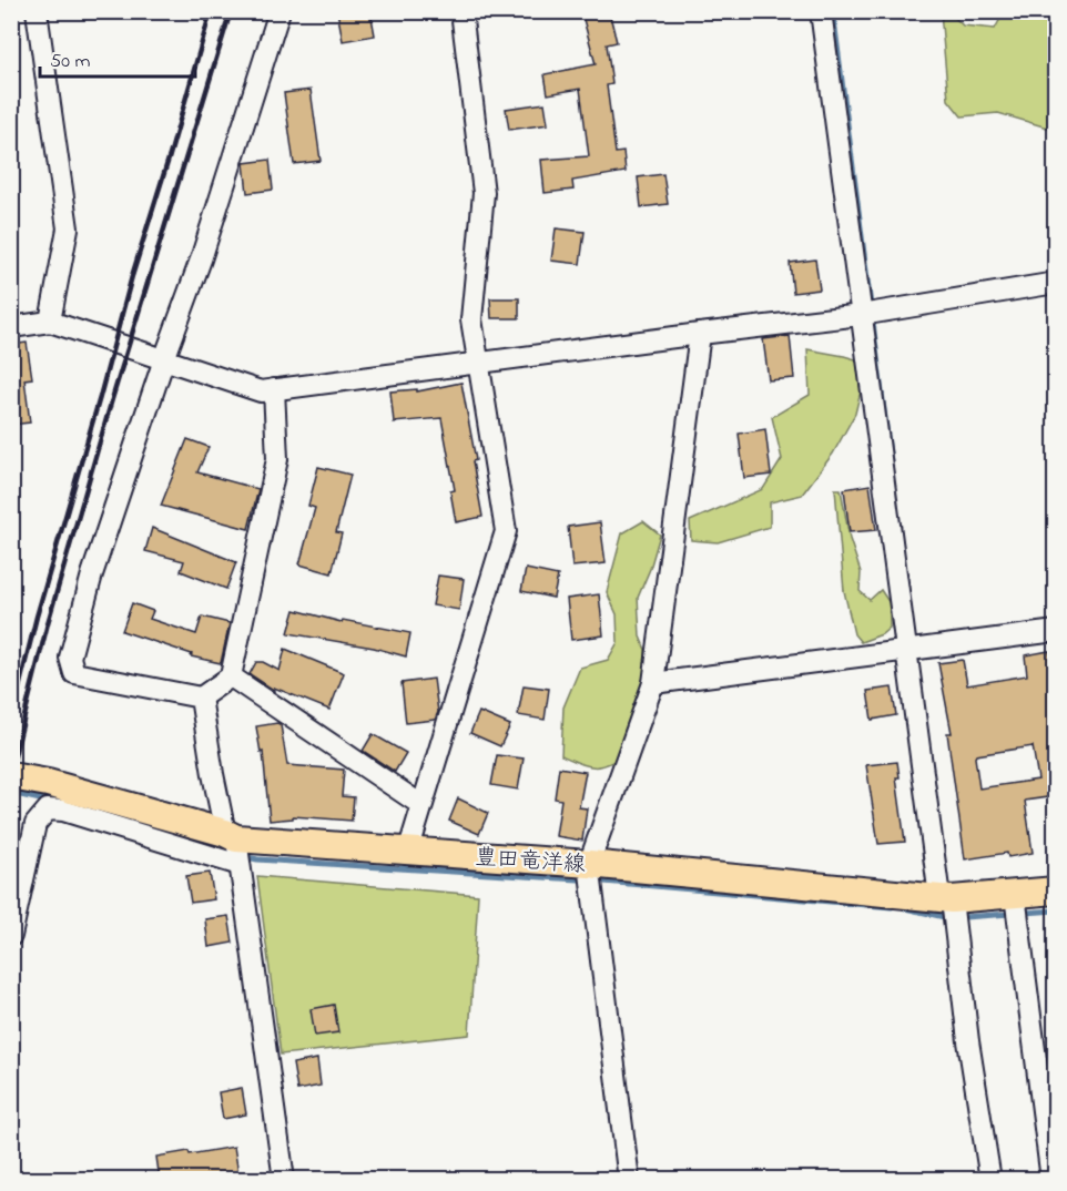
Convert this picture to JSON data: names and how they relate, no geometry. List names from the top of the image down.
{
  "streets": {
    "main road": ["豊田竜洋線"]
  },
  "scale_bar": "50 m"
}
